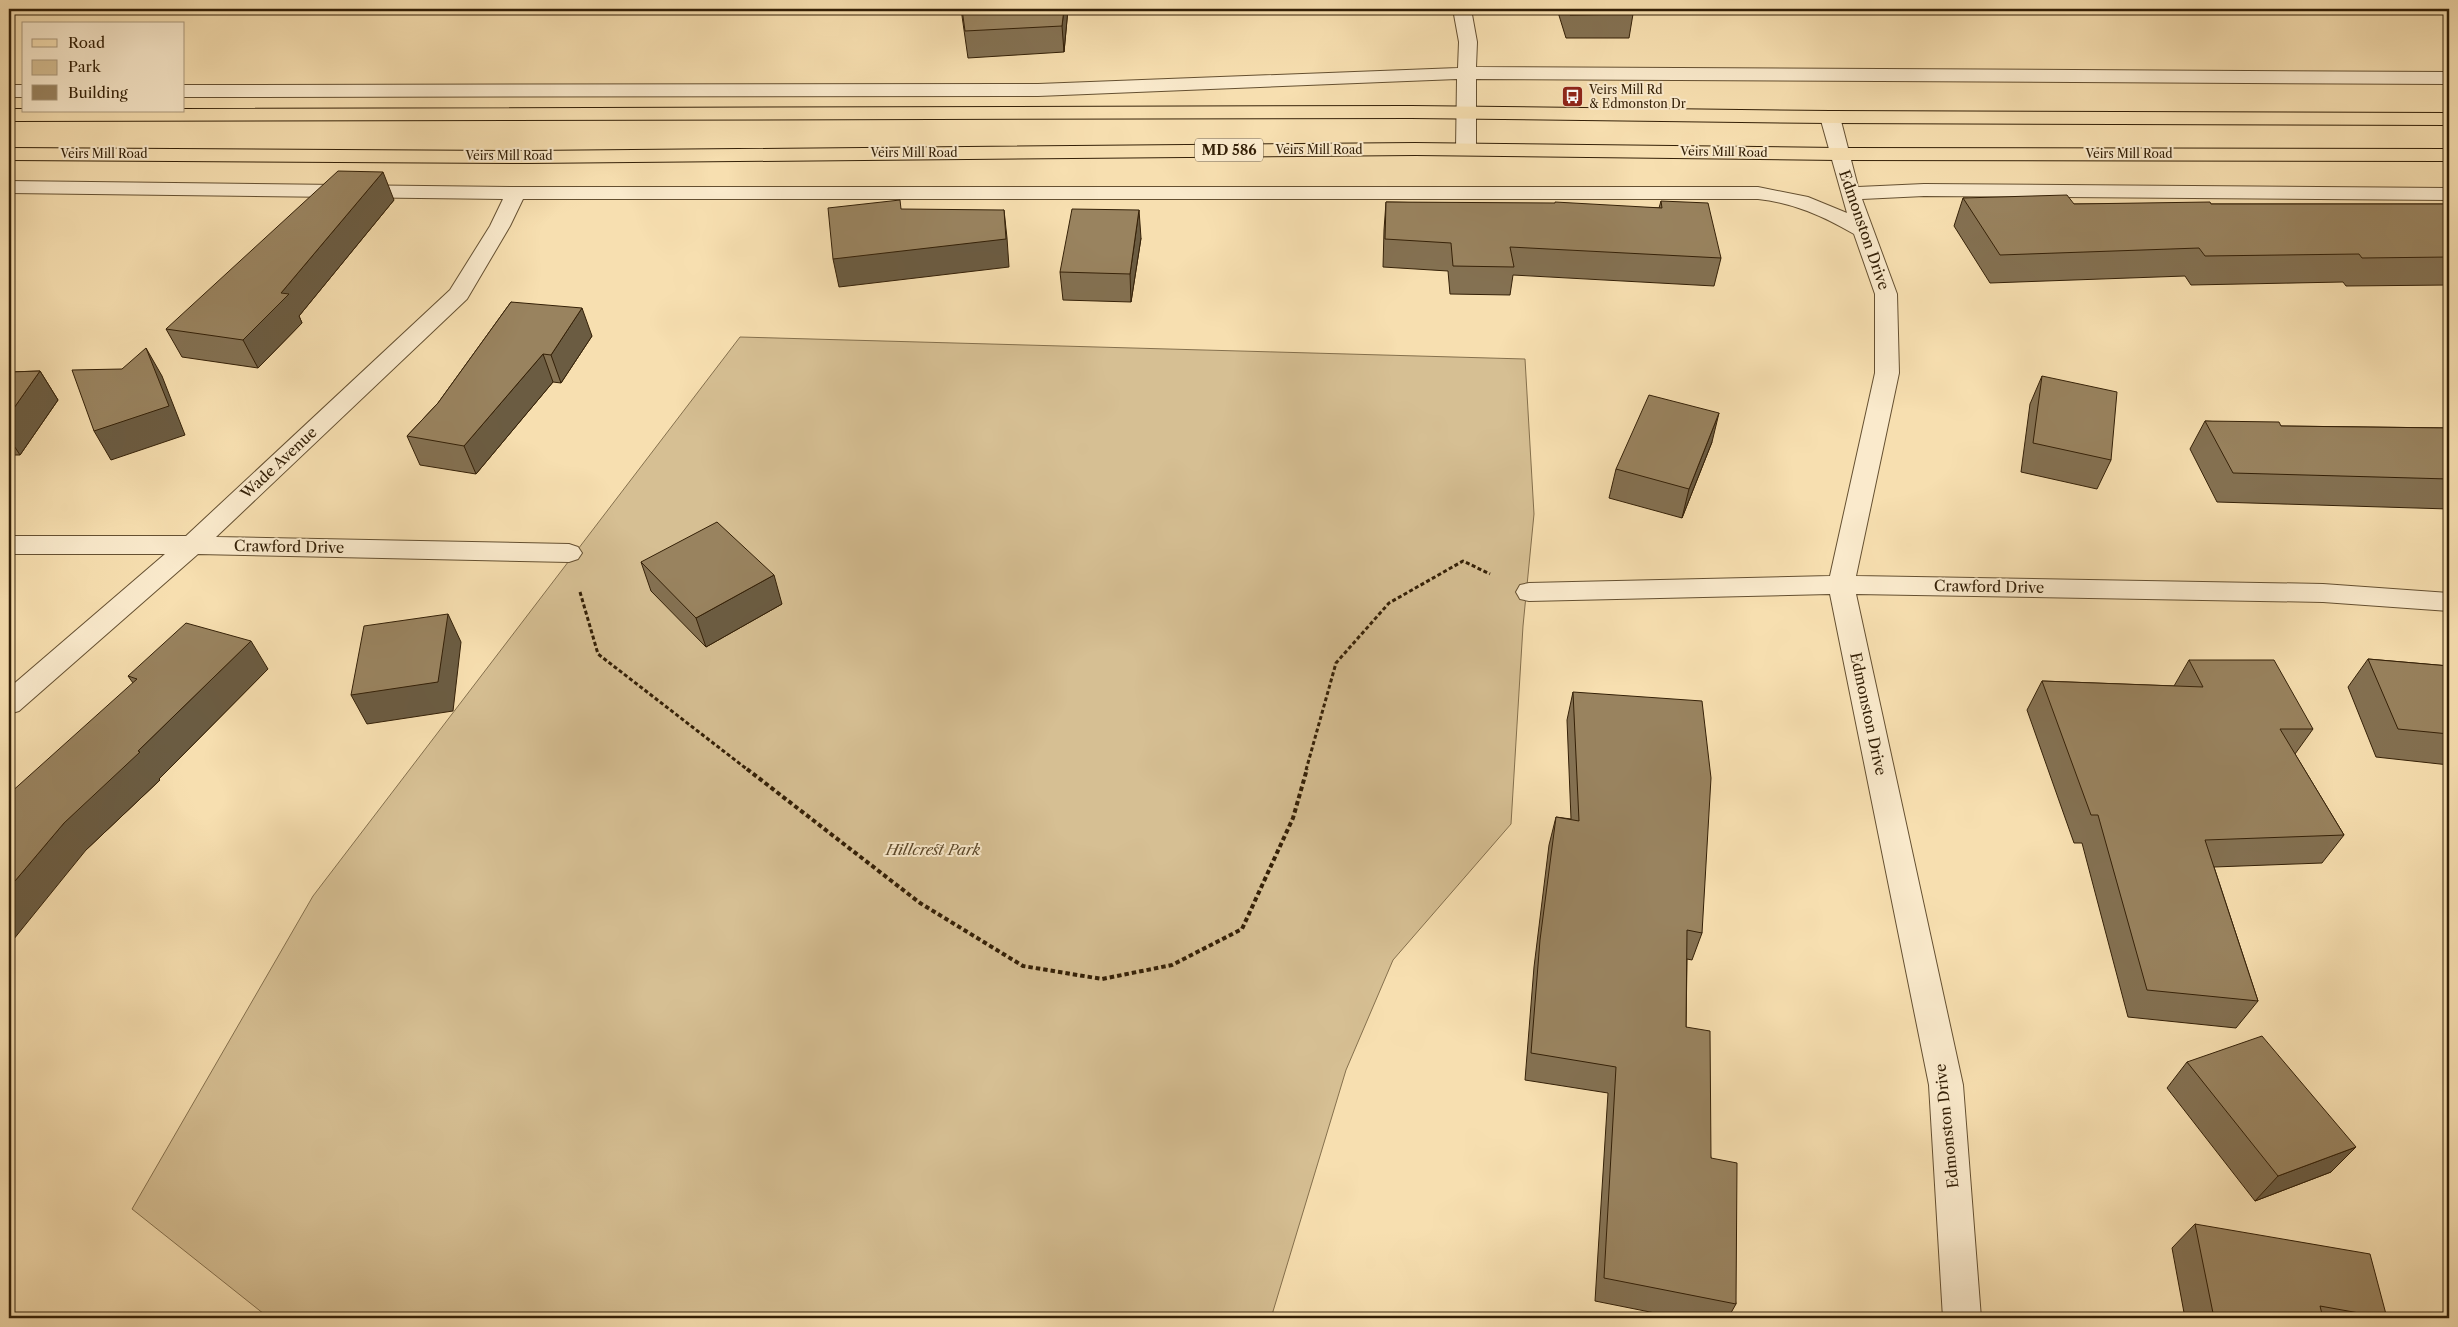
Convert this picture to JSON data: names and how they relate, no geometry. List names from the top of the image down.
{
  "streets": {
    "main road": ["MD 586", "Veirs Mill Road"],
    "street": ["Edmonston Drive", "Wade Avenue", "Crawford Drive"]
  },
  "crossings": [
    ["Veirs Mill Road", "Edmonston Drive"],
    ["Edmonston Drive", "Crawford Drive"],
    ["Wade Avenue", "Crawford Drive"]
  ],
  "parks": ["Hillcrest Park"],
  "places": {
    "bus stop": ["Veirs Mill Rd & Edmonston Dr"]
  },
  "legend": ["Road", "Park", "Building"]
}
